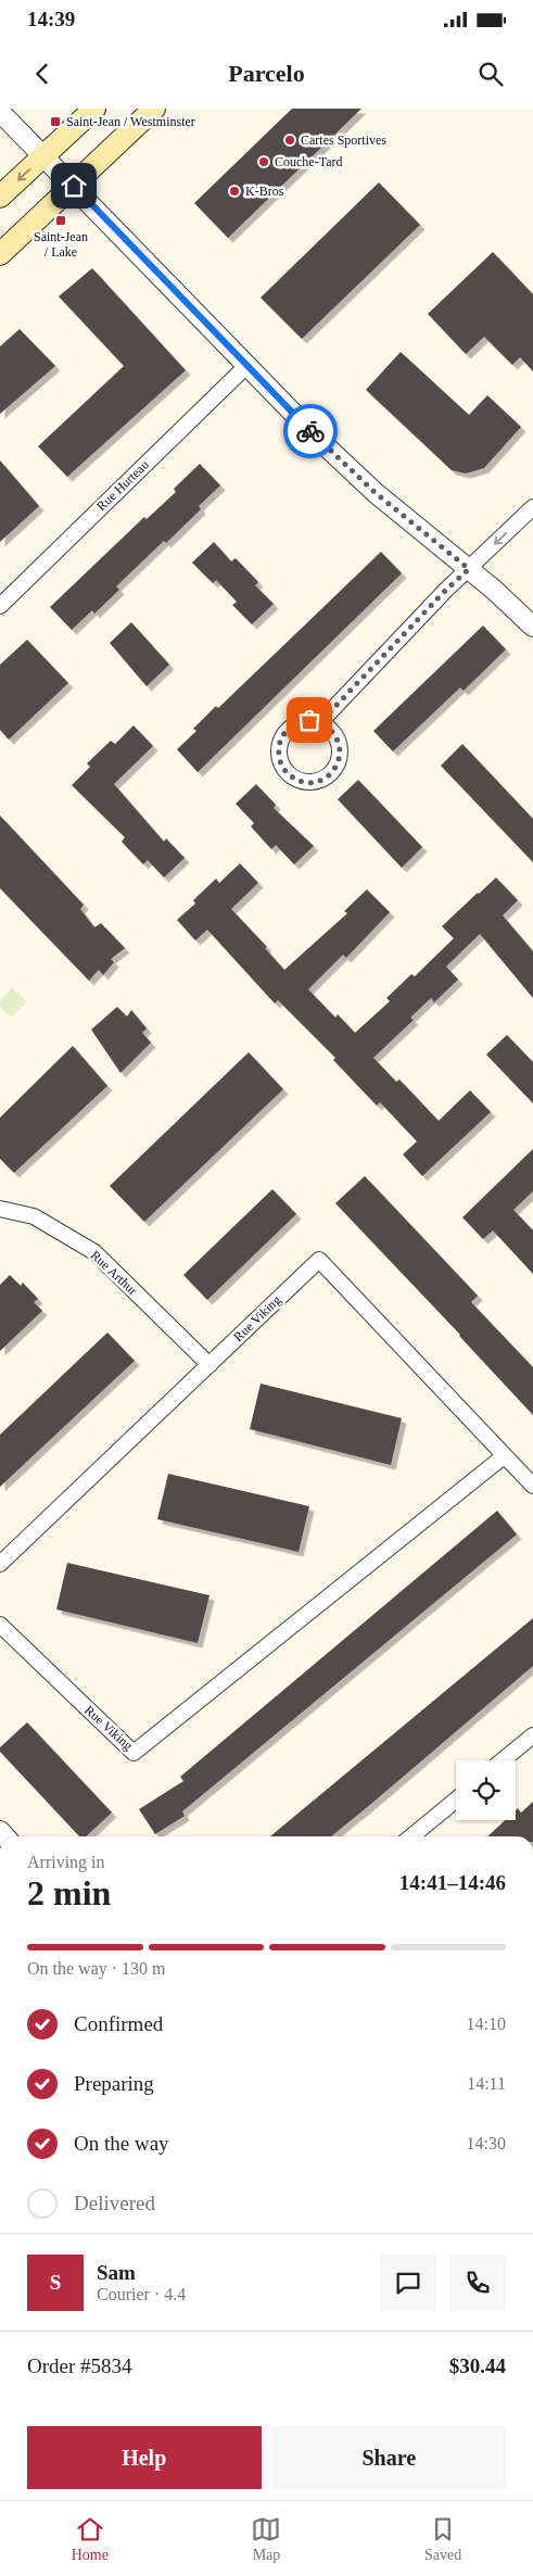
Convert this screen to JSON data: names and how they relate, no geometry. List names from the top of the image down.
{
  "streets": {
    "street": ["Rue Hurteau", "Rue Arthur", "Rue Viking"]
  },
  "crossings": [
    ["Rue Arthur", "Rue Viking"]
  ],
  "places": {
    "transit": ["Saint-Jean / Westminster", "Saint-Jean / Lake"],
    "other": ["Cartes Sportives", "Couche-Tard", "K-Bros"]
  },
  "page": {
    "status": "14:39",
    "header": "Parcelo",
    "heading": ["2 min", "Arriving in", "14:41–14:46"],
    "panel": [
      "Sam",
      "Courier · 4.4",
      "Order #5834",
      "$30.44"
    ],
    "bar": "On the way · 130 m",
    "list": [
      ["Confirmed", "14:10"],
      ["Preparing", "14:11"],
      ["On the way", "14:30"],
      "Delivered"
    ],
    "round": "S",
    "buttons": ["Help", "Share"],
    "tabs": ["Home", "Map", "Saved"]
  }
}
